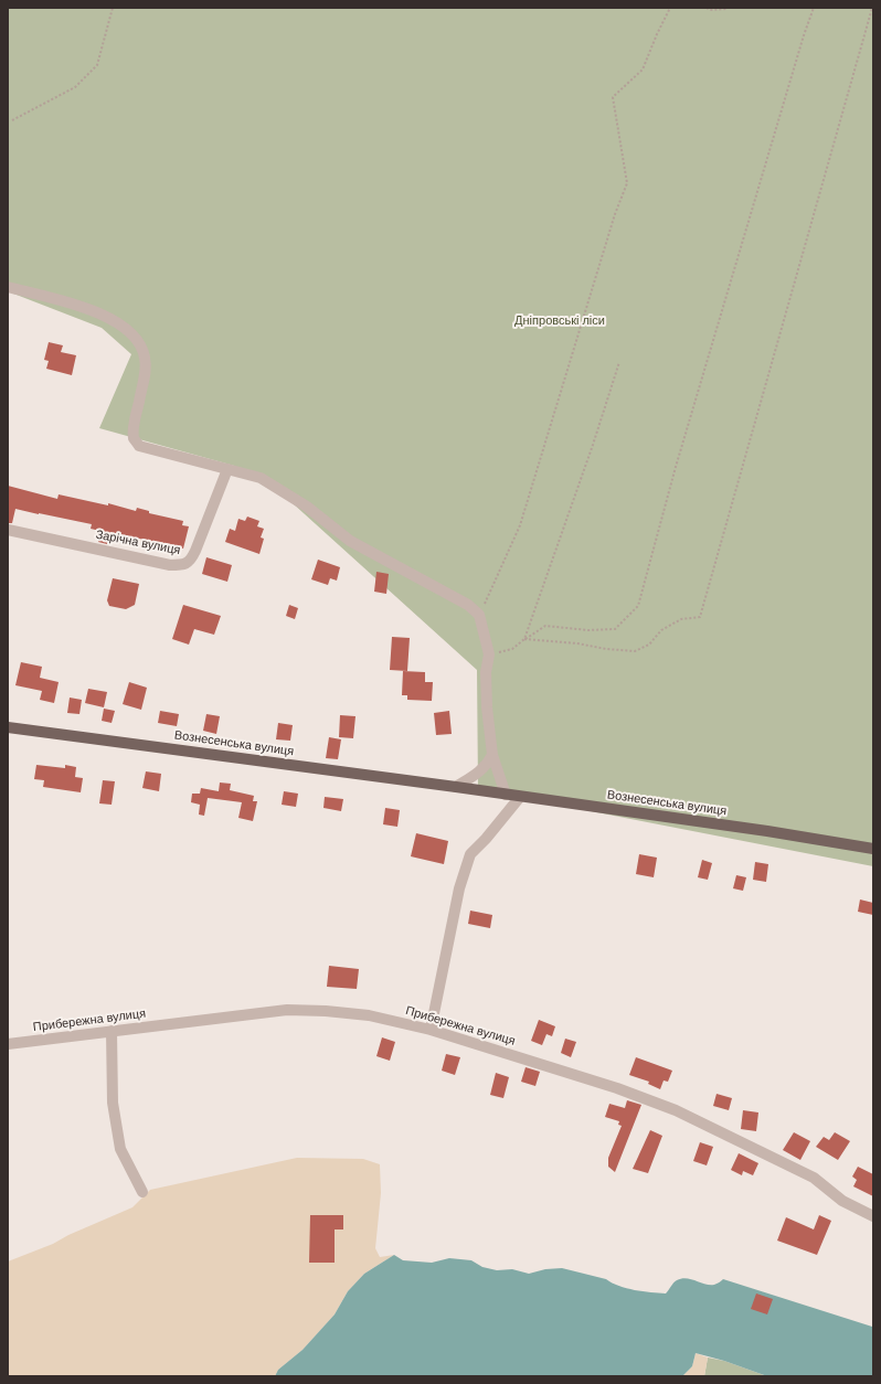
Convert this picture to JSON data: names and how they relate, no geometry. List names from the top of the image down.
{
  "streets": {
    "main road": ["Вознесенська вулиця"],
    "street": ["Зарічна вулиця", "Прибережна вулиця"]
  },
  "parks": ["Дніпровські ліси"]
}
